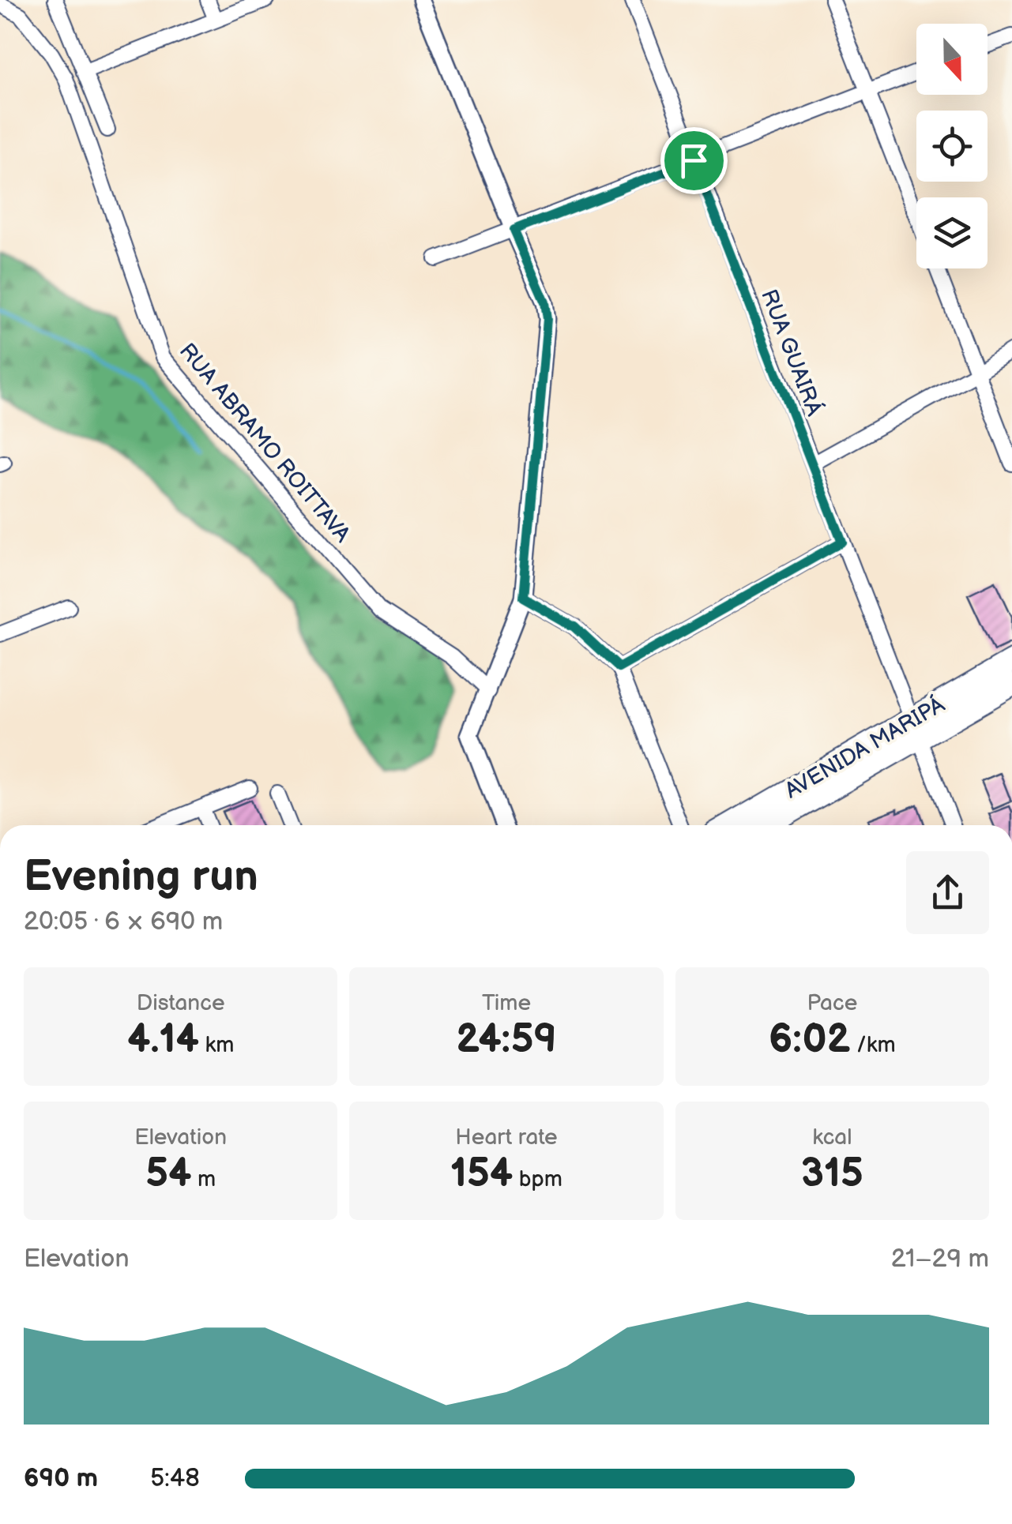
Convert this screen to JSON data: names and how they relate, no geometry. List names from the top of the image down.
{
  "streets": {
    "main road": ["AVENIDA MARIPÁ"],
    "street": ["RUA GUAIRÁ", "RUA ABRAMO ROITTAVA"]
  },
  "crossings": [
    ["RUA GUAIRÁ", "AVENIDA MARIPÁ"]
  ],
  "north": "bottom",
  "page": {
    "heading": ["Evening run", "20:05 · 6 × 690 m"],
    "stats": [
      ["Distance", "4.14 km"],
      ["Time", "24:59"],
      ["Pace", "6:02 /km"],
      ["Elevation", "54 m"],
      ["Heart rate", "154 bpm"],
      ["kcal", "315"]
    ],
    "chart": ["Elevation", "21–29 m"],
    "list": [
      {
        "name": "690 m",
        "note": "5:48"
      }
    ]
  }
}
